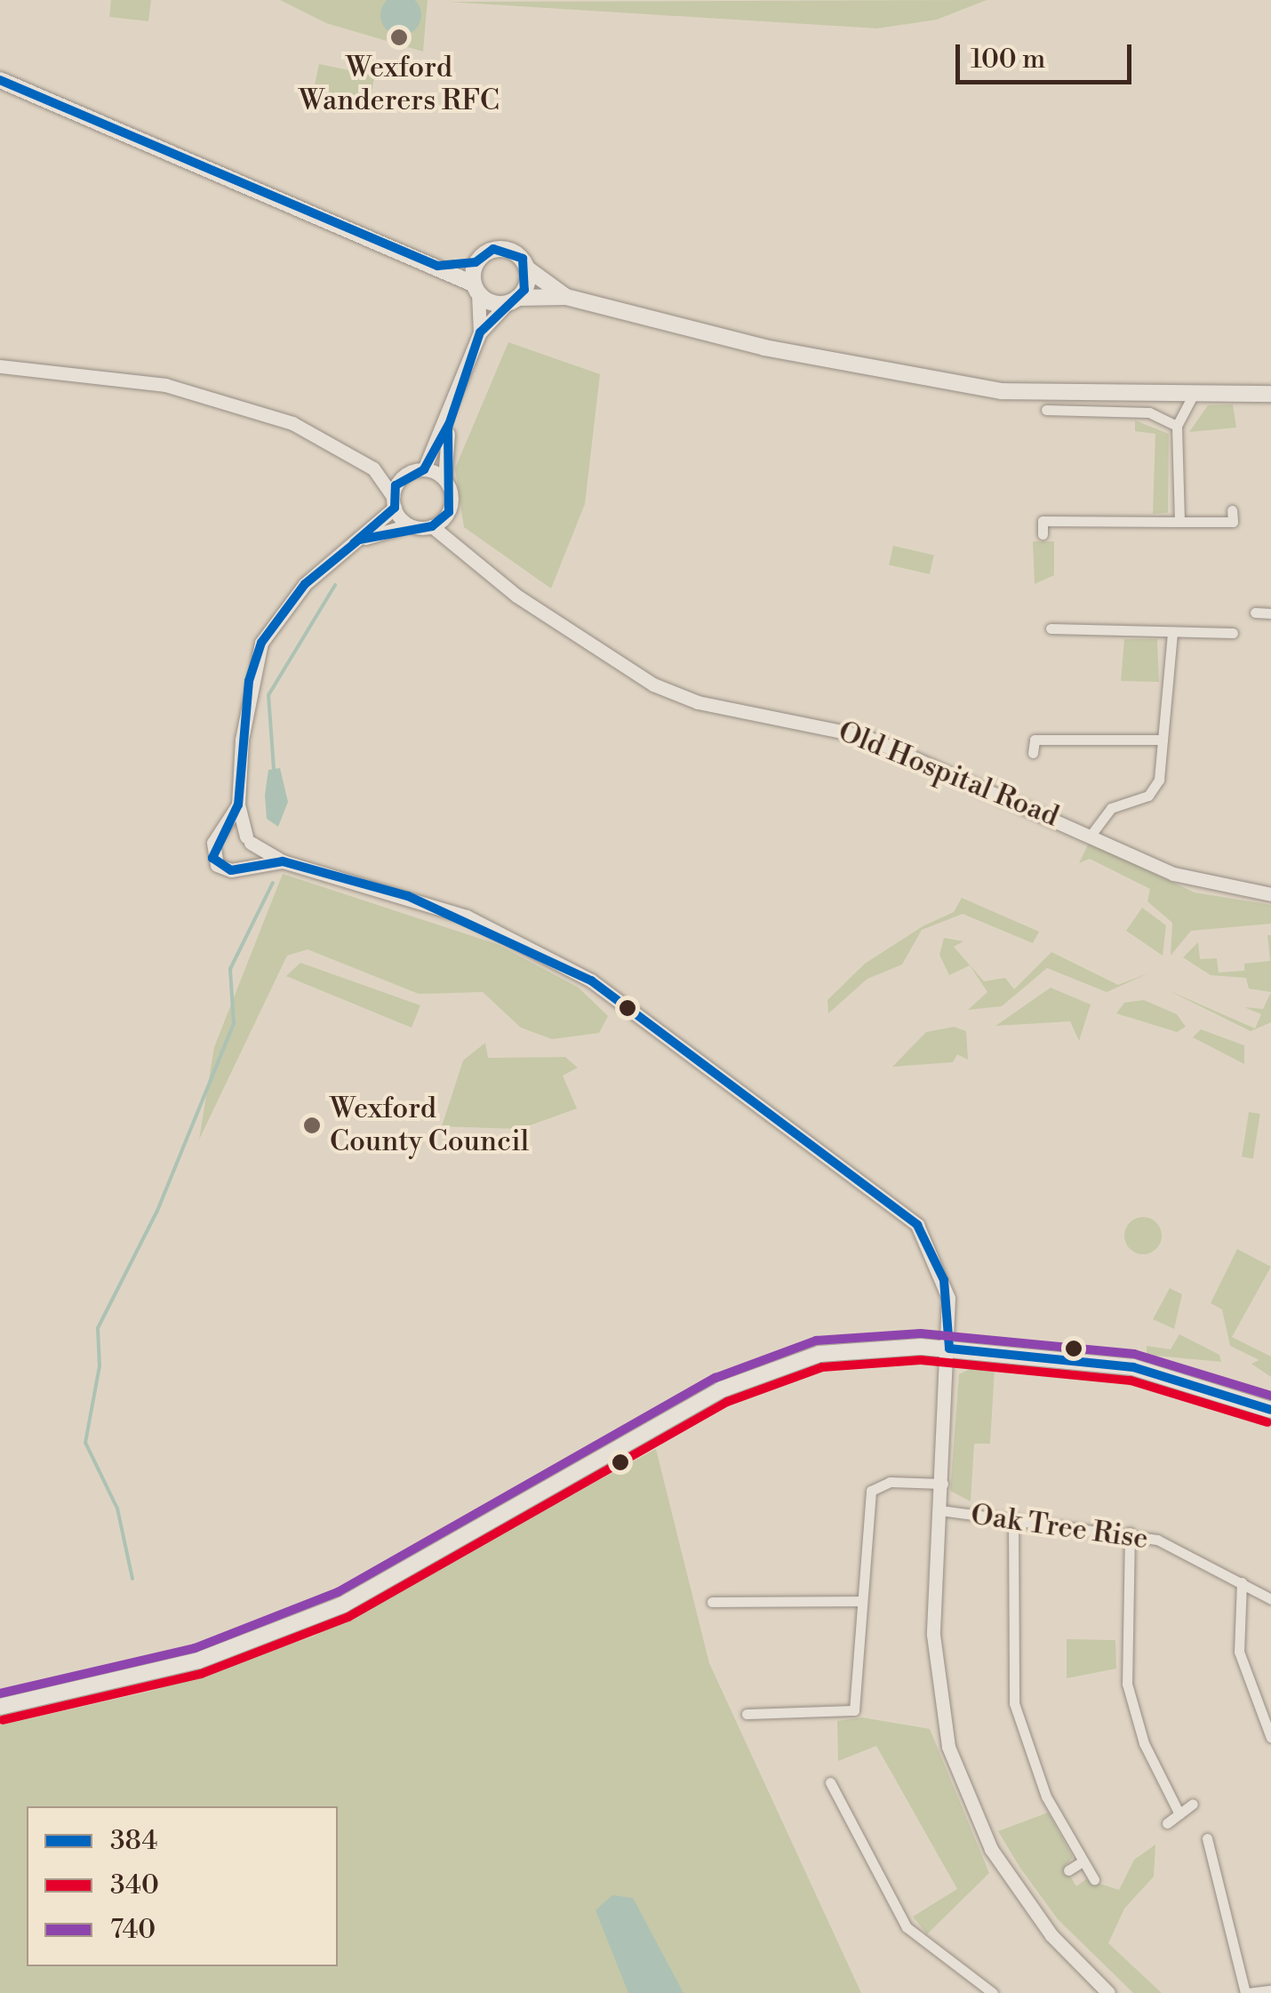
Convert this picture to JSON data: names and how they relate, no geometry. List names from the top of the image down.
{
  "streets": {
    "street": ["Old Hospital Road", "Oak Tree Rise"]
  },
  "places": ["Wexford Wanderers RFC", "Wexford County Council"],
  "lines": ["transit line 384", "transit line 740", "transit line 340"],
  "legend": ["384", "340", "740"],
  "scale_bar": "100 m"
}
